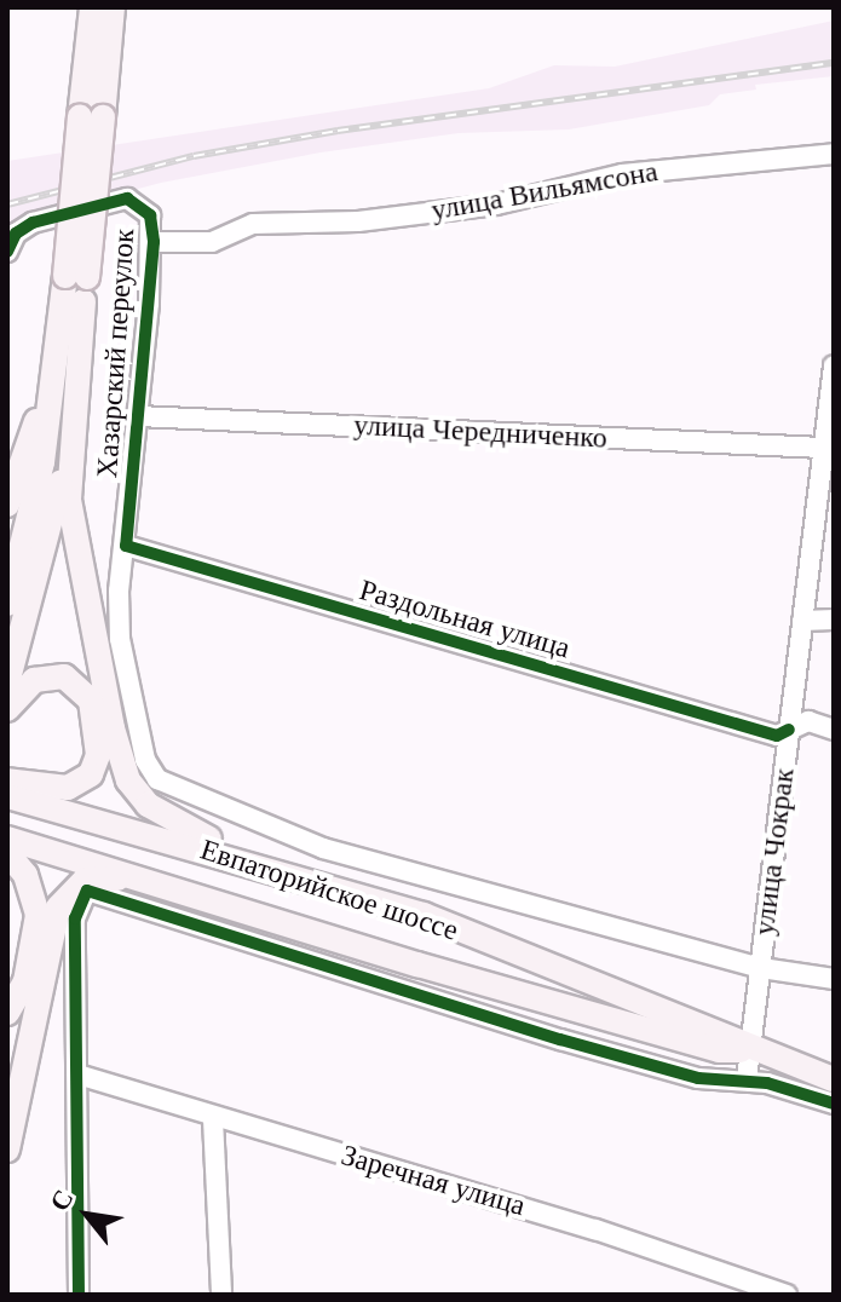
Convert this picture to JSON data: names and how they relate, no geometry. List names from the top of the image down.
{
  "streets": {
    "main road": ["Евпаторийское шоссе"],
    "street": [
      "улица Вильямсона",
      "Хазарский переулок",
      "улица Чередниченко",
      "Раздольная улица",
      "улица Чокрак",
      "Заречная улица"
    ]
  },
  "crossings": [
    ["улица Вильямсона", "Хазарский переулок"],
    ["Хазарский переулок", "улица Чередниченко"],
    ["Хазарский переулок", "Раздольная улица"],
    ["Хазарский переулок", "улица Чокрак"],
    ["улица Чередниченко", "улица Чокрак"],
    ["Раздольная улица", "улица Чокрак"],
    ["улица Чокрак", "Евпаторийское шоссе"]
  ],
  "north": "top left"
}
